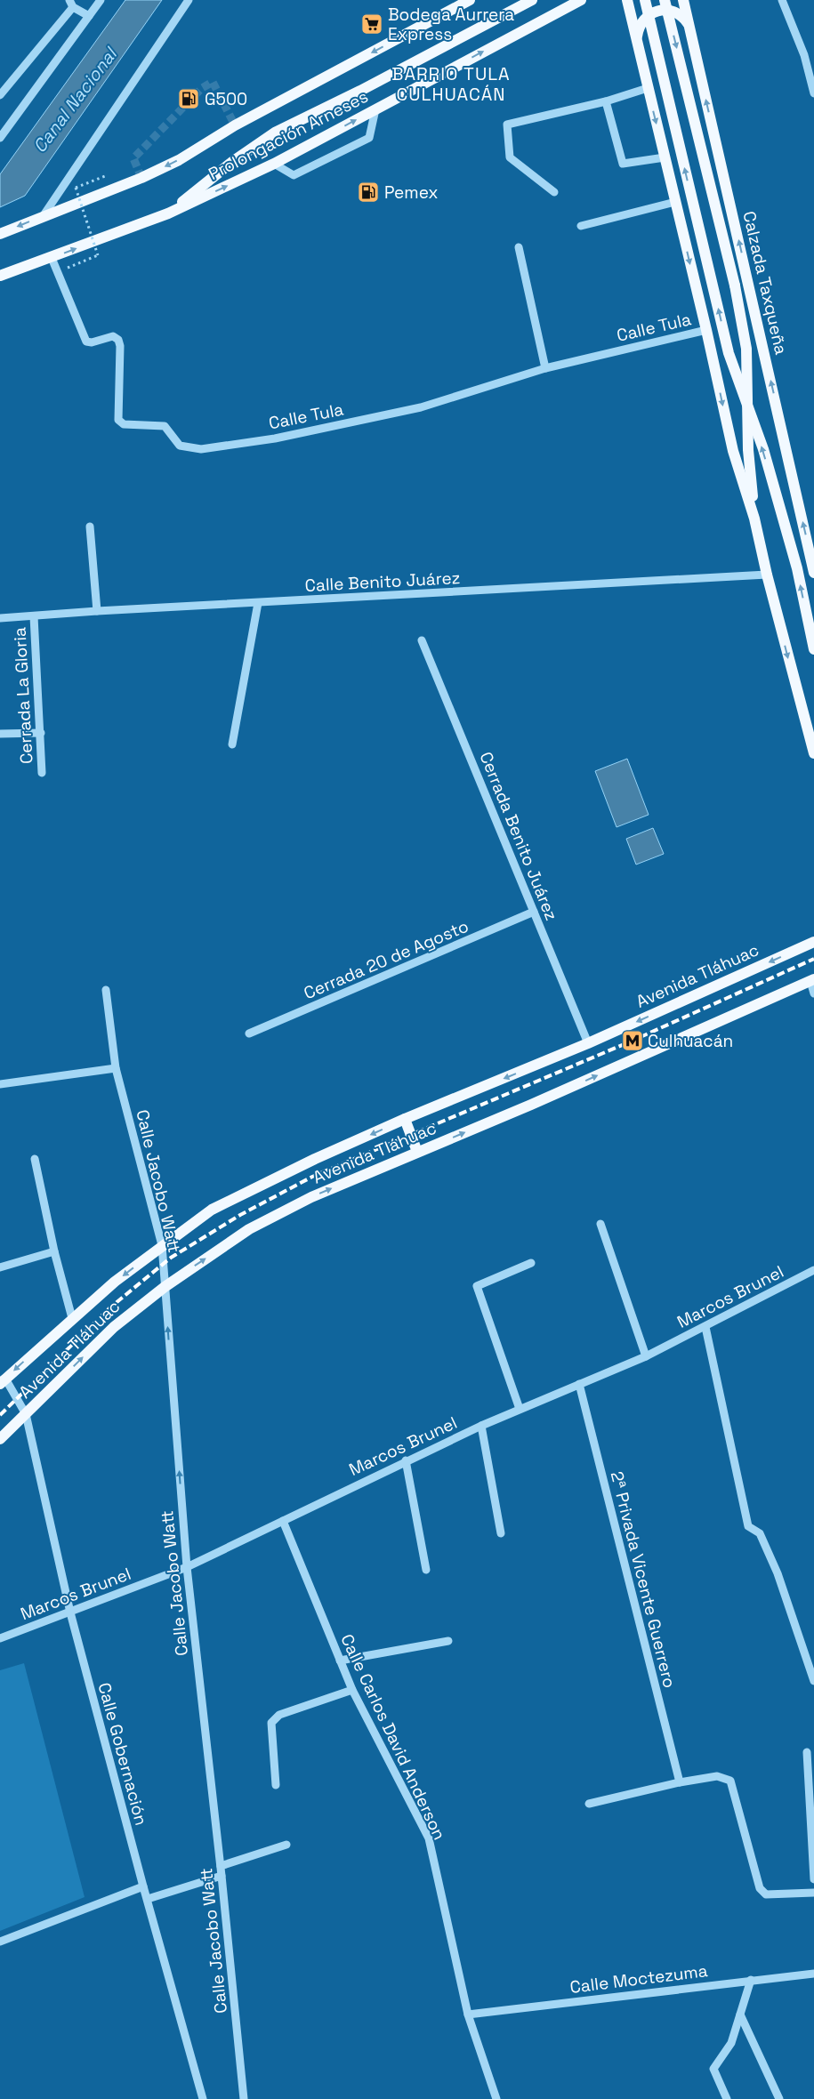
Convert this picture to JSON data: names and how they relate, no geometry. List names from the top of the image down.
{
  "streets": {
    "main road": ["Prolongación Arneses", "Calzada Taxqueña", "Avenida Tláhuac"],
    "street": [
      "Calle Tula",
      "Calle Benito Juárez",
      "Cerrada La Gloria",
      "Cerrada Benito Juárez",
      "Cerrada 20 de Agosto",
      "Calle Jacobo Watt",
      "Marcos Brunel",
      "2ª Privada Vicente Guerrero",
      "Calle Carlos David Anderson",
      "Calle Gobernación",
      "Calle Moctezuma"
    ]
  },
  "crossings": [
    ["Prolongación Arneses", "Calle Tula"],
    ["Calzada Taxqueña", "Calle Tula"],
    ["Calzada Taxqueña", "Calle Benito Juárez"],
    ["Calle Benito Juárez", "Cerrada La Gloria"],
    ["Cerrada Benito Juárez", "Cerrada 20 de Agosto"],
    ["Cerrada Benito Juárez", "Avenida Tláhuac"],
    ["Avenida Tláhuac", "Calle Jacobo Watt"],
    ["Avenida Tláhuac", "Calle Gobernación"],
    ["Calle Jacobo Watt", "Marcos Brunel"],
    ["Marcos Brunel", "2ª Privada Vicente Guerrero"],
    ["Marcos Brunel", "Calle Carlos David Anderson"],
    ["Marcos Brunel", "Calle Gobernación"],
    ["Calle Carlos David Anderson", "Calle Moctezuma"]
  ],
  "districts": ["BARRIO TULA CULHUACÁN"],
  "water": ["Canal Nacional"],
  "places": {
    "supermarket": ["Bodega Aurrera Express"],
    "fuel station": ["G500", "Pemex"],
    "metro station": ["Culhuacán"]
  }
}
